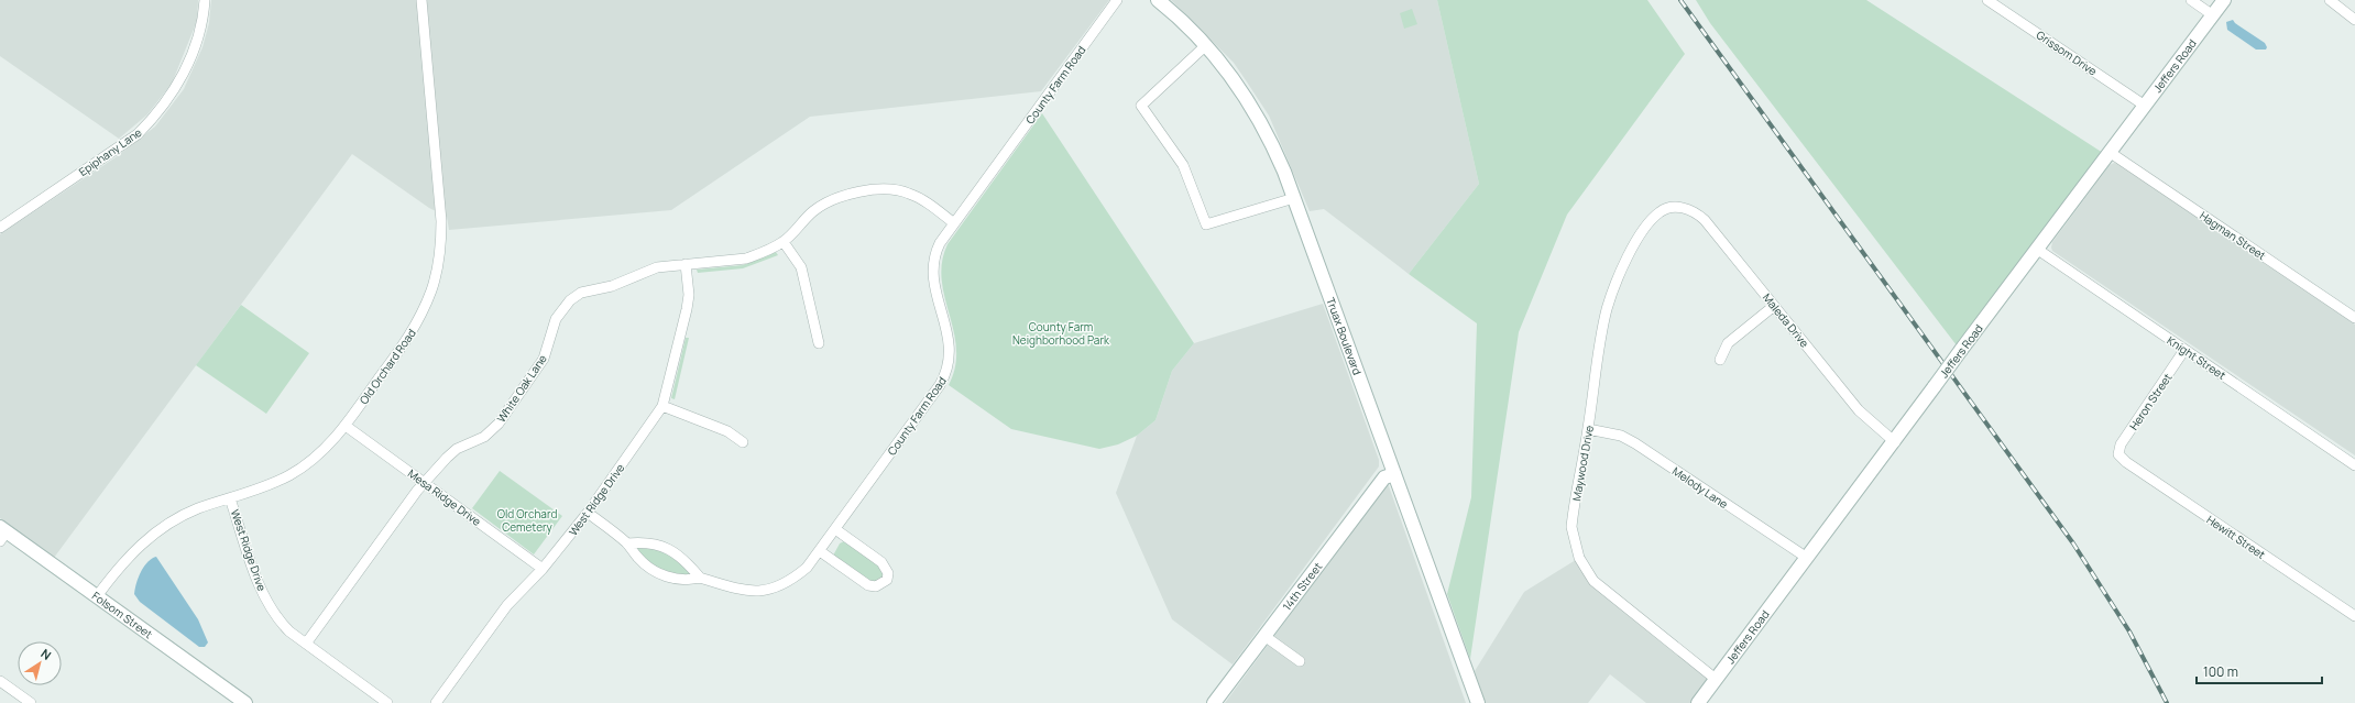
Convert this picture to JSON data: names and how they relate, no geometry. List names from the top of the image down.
{
  "streets": {
    "main road": [
      "Jeffers Road",
      "Truax Boulevard",
      "14th Street",
      "Folsom Street"
    ],
    "street": [
      "Grissom Drive",
      "County Farm Road",
      "Epiphany Lane",
      "Hagman Street",
      "Maleda Drive",
      "Knight Street",
      "Old Orchard Road",
      "White Oak Lane",
      "Heron Street",
      "Maywood Drive",
      "Melody Lane",
      "Mesa Ridge Drive",
      "West Ridge Drive",
      "Hewitt Street"
    ]
  },
  "crossings": [
    ["Grissom Drive", "Jeffers Road"],
    ["Jeffers Road", "Hagman Street"],
    ["Jeffers Road", "Maleda Drive"],
    ["Jeffers Road", "Knight Street"],
    ["Jeffers Road", "Maywood Drive"],
    ["Jeffers Road", "Melody Lane"],
    ["County Farm Road", "White Oak Lane"],
    ["County Farm Road", "West Ridge Drive"],
    ["Maleda Drive", "Maywood Drive"],
    ["Truax Boulevard", "14th Street"],
    ["Knight Street", "Heron Street"],
    ["Old Orchard Road", "Mesa Ridge Drive"],
    ["Old Orchard Road", "West Ridge Drive"],
    ["Old Orchard Road", "Folsom Street"],
    ["White Oak Lane", "Mesa Ridge Drive"],
    ["White Oak Lane", "West Ridge Drive"],
    ["Heron Street", "Hewitt Street"],
    ["Maywood Drive", "Melody Lane"],
    ["Mesa Ridge Drive", "West Ridge Drive"]
  ],
  "parks": ["County Farm Neighborhood Park", "Old Orchard Cemetery"],
  "scale_bar": "100 m",
  "north": "top right"
}
